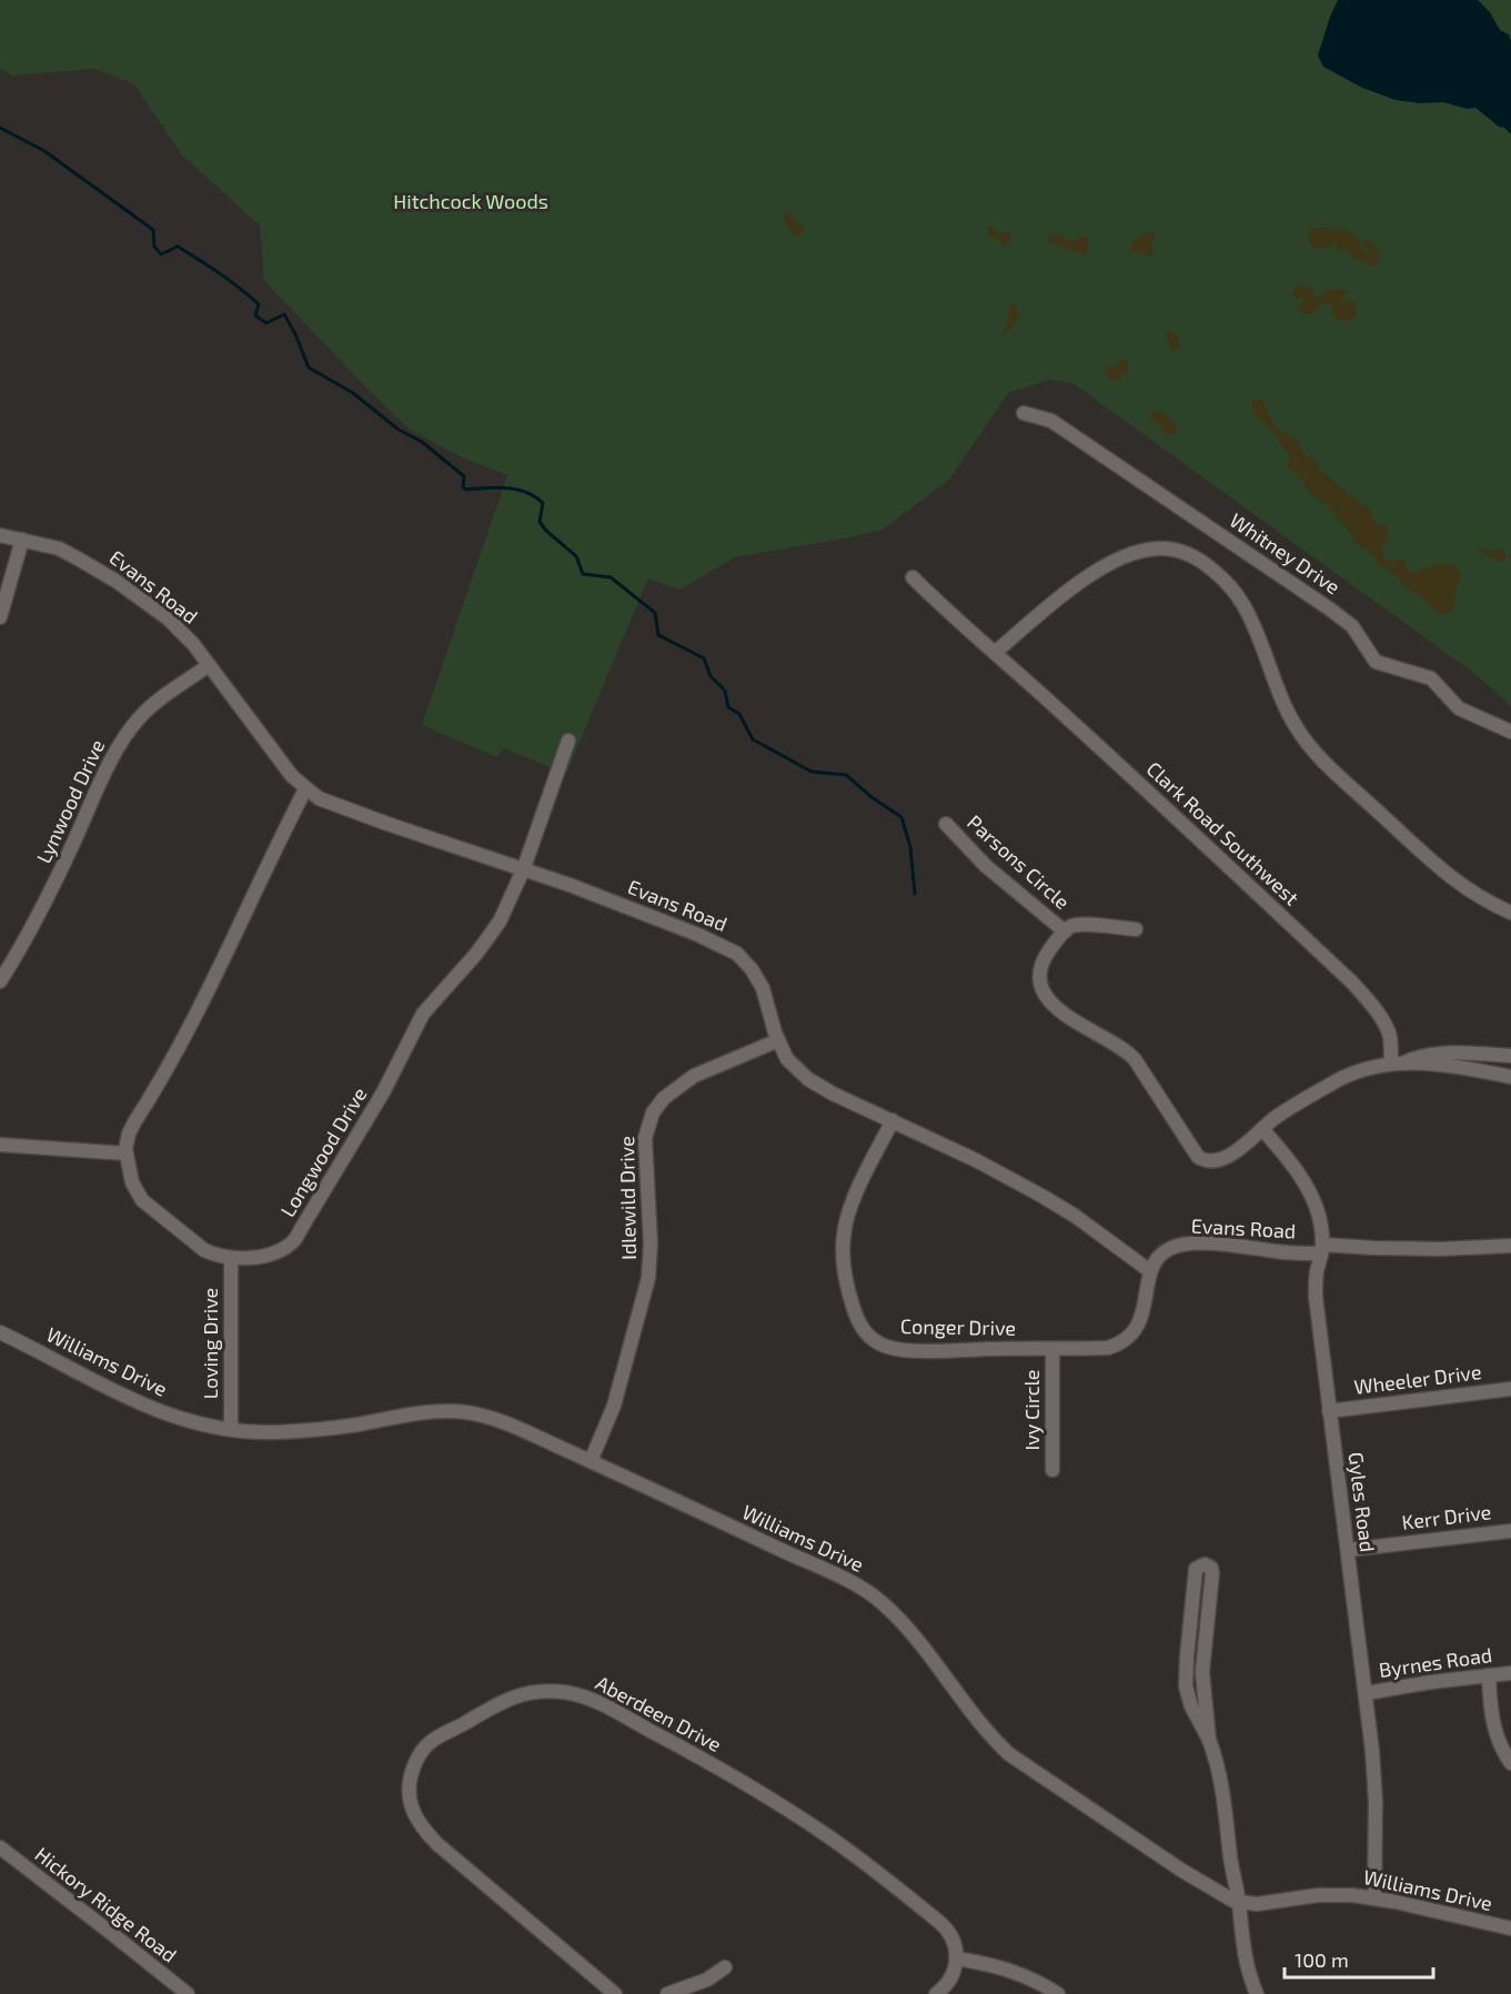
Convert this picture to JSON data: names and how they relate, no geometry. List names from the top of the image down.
{
  "streets": {
    "street": [
      "Whitney Drive",
      "Evans Road",
      "Lynwood Drive",
      "Clark Road Southwest",
      "Parsons Circle",
      "Longwood Drive",
      "Idlewild Drive",
      "Conger Drive",
      "Loving Drive",
      "Williams Drive",
      "Wheeler Drive",
      "Ivy Circle",
      "Gyles Road",
      "Kerr Drive",
      "Byrnes Road",
      "Aberdeen Drive",
      "Hickory Ridge Road"
    ]
  },
  "crossings": [
    ["Evans Road", "Lynwood Drive"],
    ["Evans Road", "Longwood Drive"],
    ["Evans Road", "Idlewild Drive"],
    ["Evans Road", "Conger Drive"],
    ["Evans Road", "Gyles Road"],
    ["Longwood Drive", "Loving Drive"],
    ["Idlewild Drive", "Williams Drive"],
    ["Conger Drive", "Ivy Circle"],
    ["Loving Drive", "Williams Drive"],
    ["Williams Drive", "Gyles Road"],
    ["Wheeler Drive", "Gyles Road"],
    ["Gyles Road", "Kerr Drive"],
    ["Gyles Road", "Byrnes Road"]
  ],
  "parks": ["Hitchcock Woods"],
  "scale_bar": "100 m"
}
